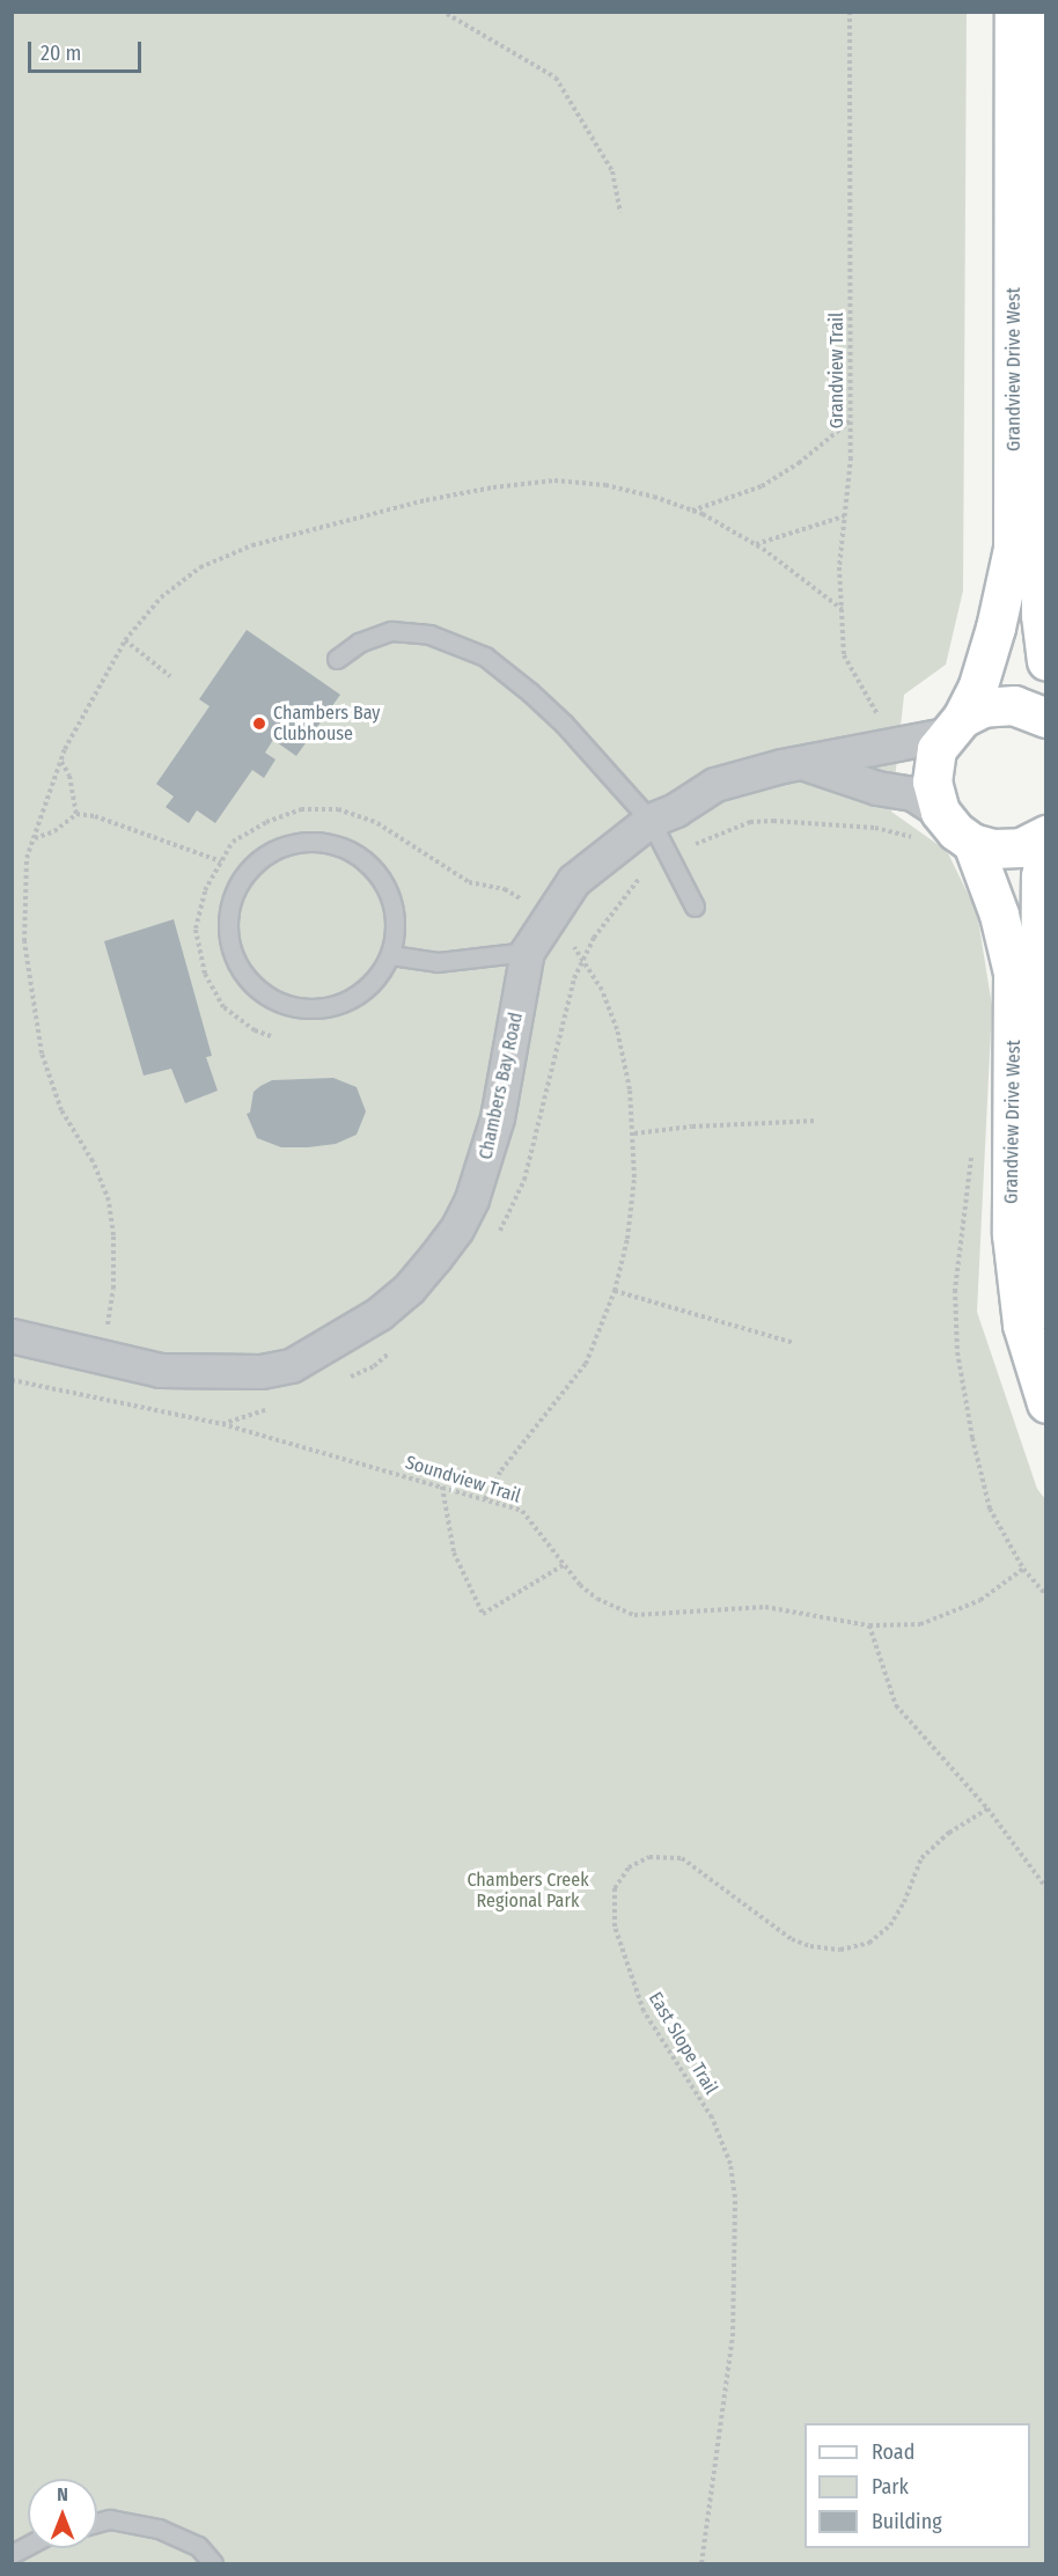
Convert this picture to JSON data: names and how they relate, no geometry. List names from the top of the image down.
{
  "streets": {
    "street": ["Grandview Drive West", "Chambers Bay Road"],
    "path": ["Grandview Trail", "Soundview Trail", "East Slope Trail"]
  },
  "crossings": [
    ["Grandview Drive West", "Chambers Bay Road"]
  ],
  "parks": ["Chambers Creek Regional Park"],
  "places": ["Chambers Bay Clubhouse"],
  "legend": ["Road", "Park", "Building"],
  "scale_bar": "20 m",
  "north": "top"
}
